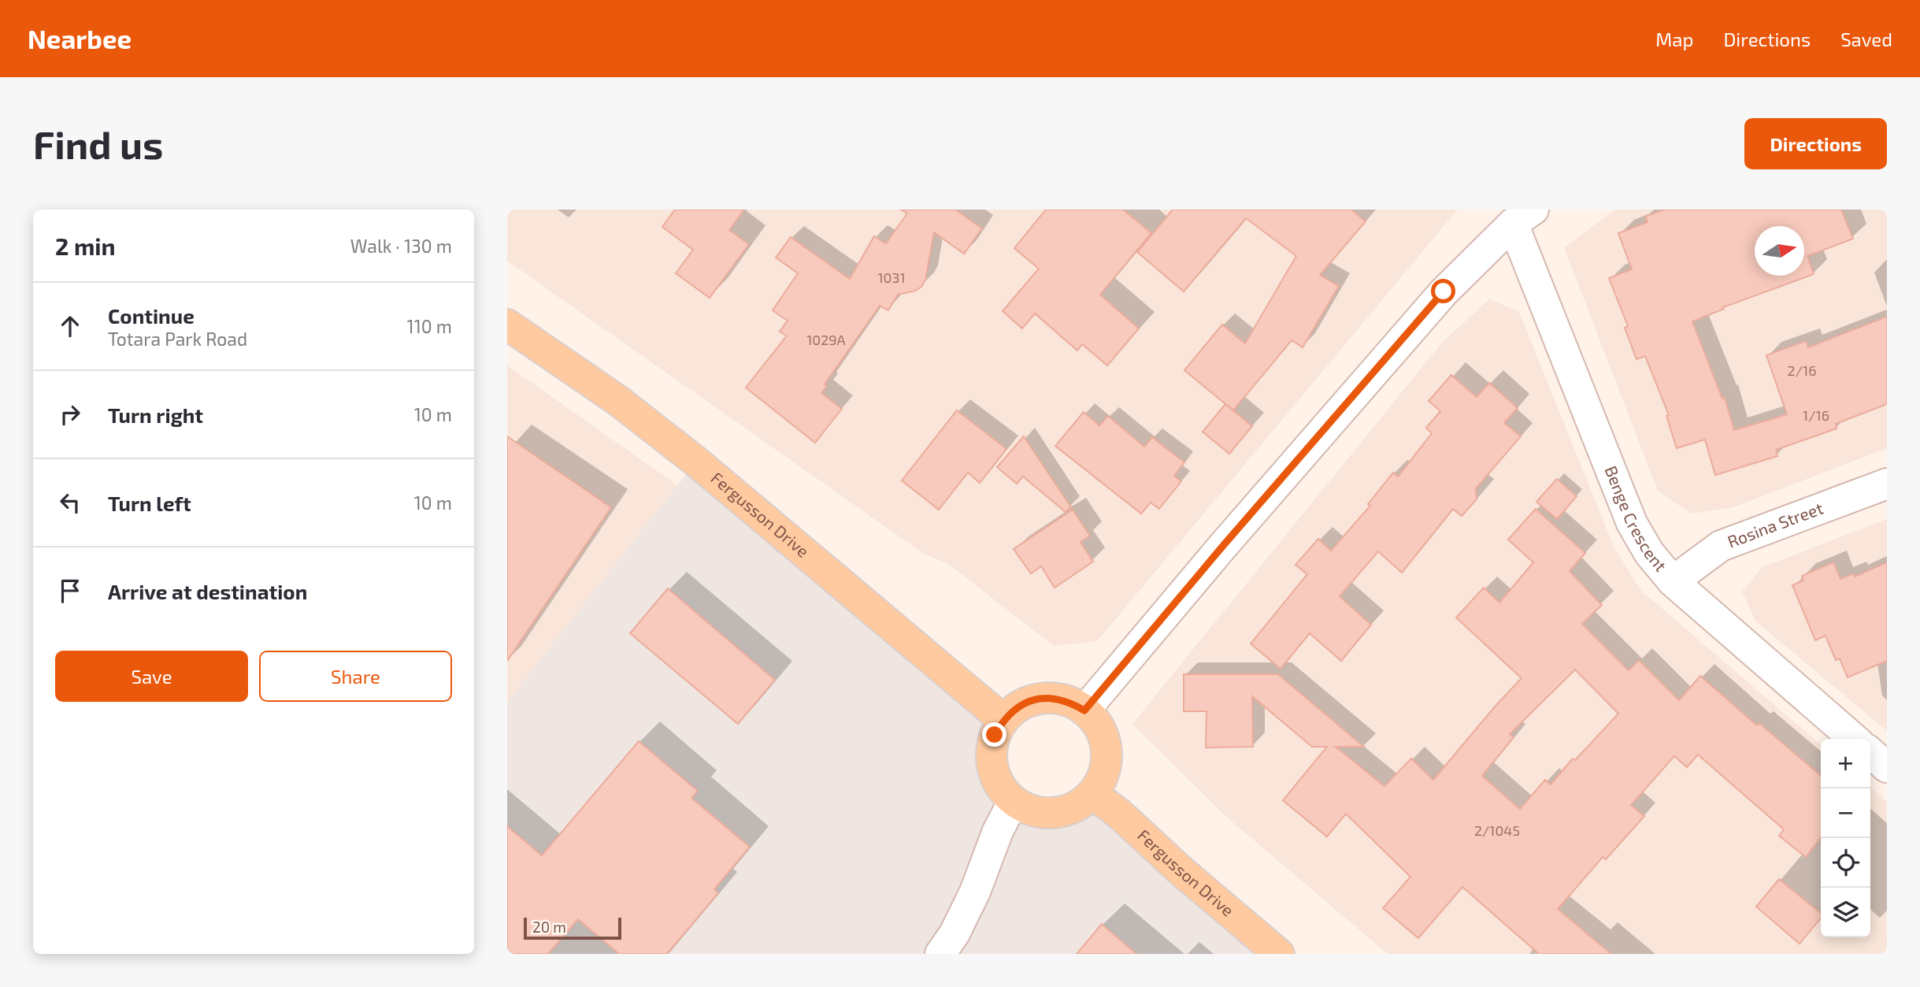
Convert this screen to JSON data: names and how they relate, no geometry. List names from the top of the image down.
{
  "streets": {
    "main road": ["Fergusson Drive"],
    "street": ["Benge Crescent", "Rosina Street"]
  },
  "crossings": [
    ["Benge Crescent", "Rosina Street"]
  ],
  "house_numbers": [
    "1031",
    "1029A",
    "2/16",
    "1/16",
    "2/1045"
  ],
  "scale_bar": "20 m",
  "north": "right",
  "page": {
    "header": "Nearbee",
    "nav": ["Map", "Directions", "Saved"],
    "buttons": [
      "Directions",
      ["Save", "Share"]
    ],
    "title": "Find us",
    "heading": ["2 min", "Walk · 130 m"],
    "list": [
      ["Continue", "Totara Park Road", "110 m"],
      ["Turn right", "10 m"],
      ["Turn left", "10 m"],
      "Arrive at destination"
    ],
    "map_buttons": ["+", "−"],
    "scale": "20 m"
  }
}
